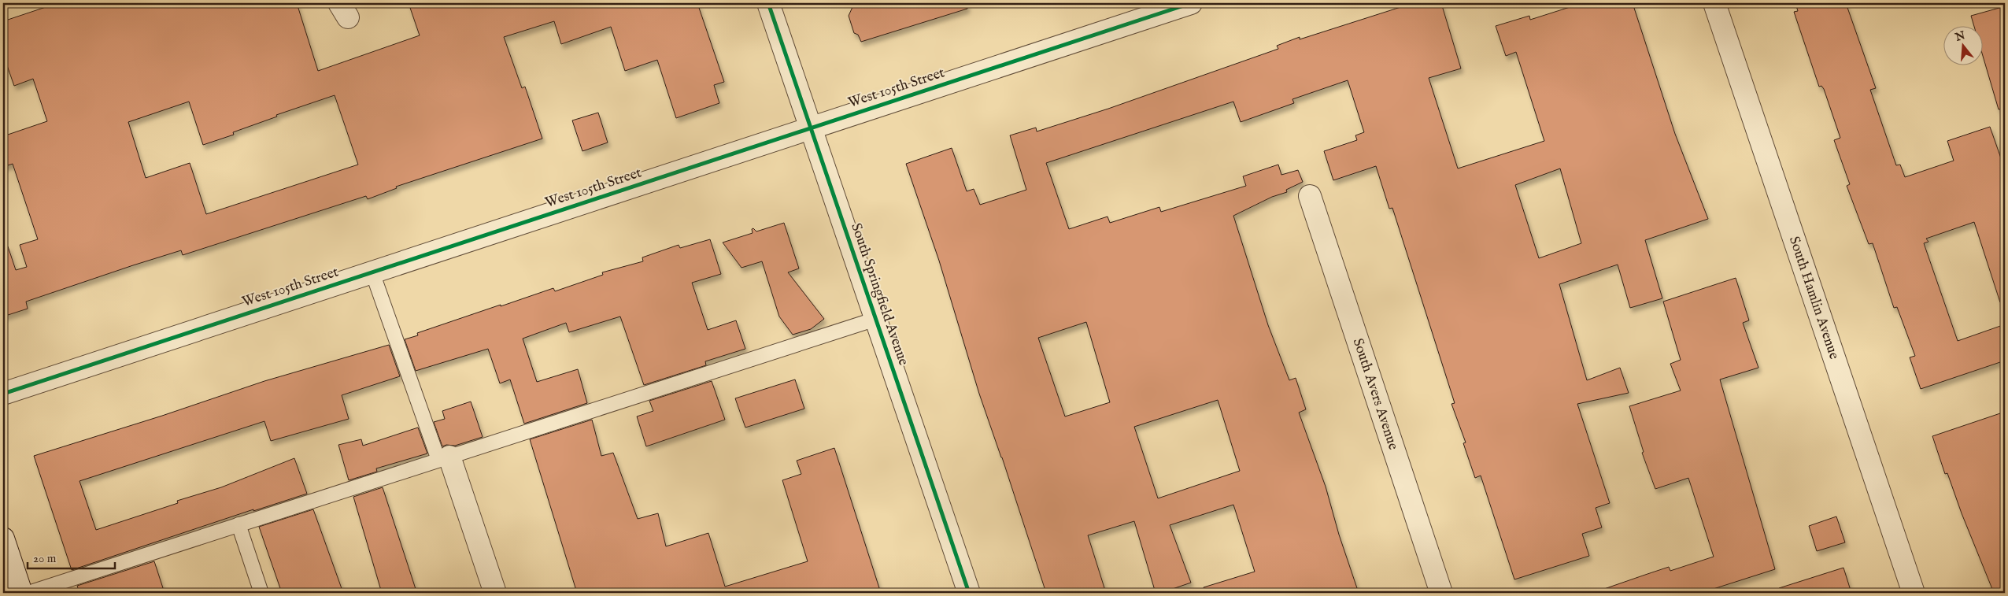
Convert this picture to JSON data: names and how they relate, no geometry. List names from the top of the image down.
{
  "streets": {
    "street": [
      "West 105th Street",
      "South Springfield Avenue",
      "South Hamlin Avenue",
      "South Avers Avenue"
    ]
  },
  "crossings": [
    ["West 105th Street", "South Springfield Avenue"]
  ],
  "scale_bar": "20 m",
  "north": "top"
}
